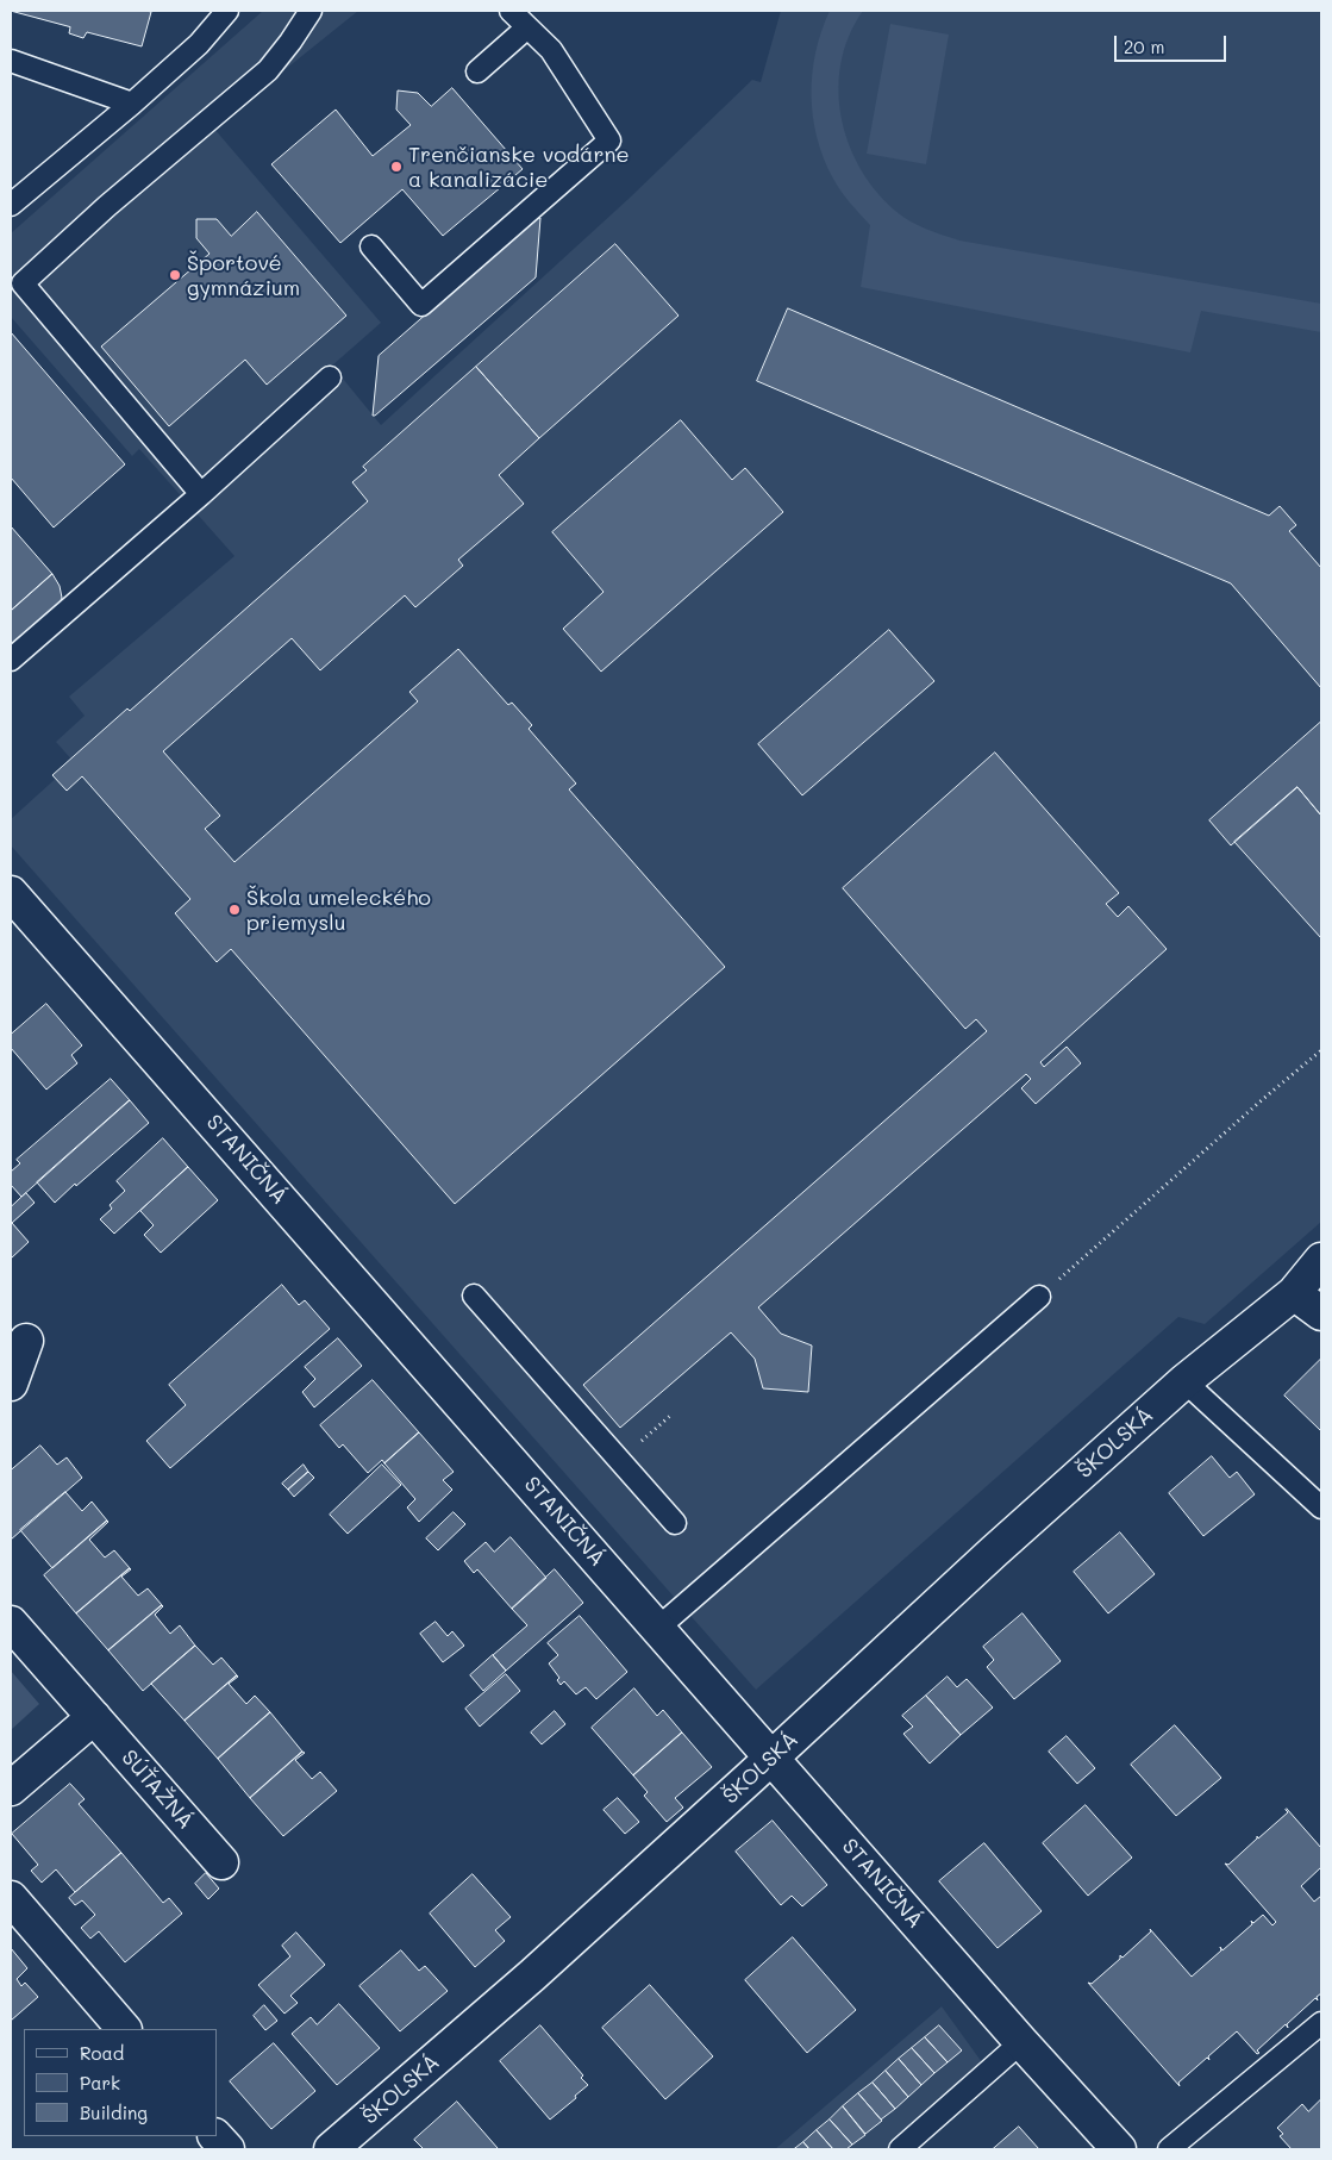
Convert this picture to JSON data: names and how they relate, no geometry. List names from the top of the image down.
{
  "streets": {
    "street": ["STANIČNÁ", "ŠKOLSKÁ", "SÚŤAŽNÁ"]
  },
  "crossings": [
    ["STANIČNÁ", "ŠKOLSKÁ"]
  ],
  "places": ["Trenčianske vodárne a kanalizácie", "Športové gymnázium", "Škola umeleckého priemyslu"],
  "legend": ["Road", "Park", "Building"],
  "scale_bar": "20 m"
}
